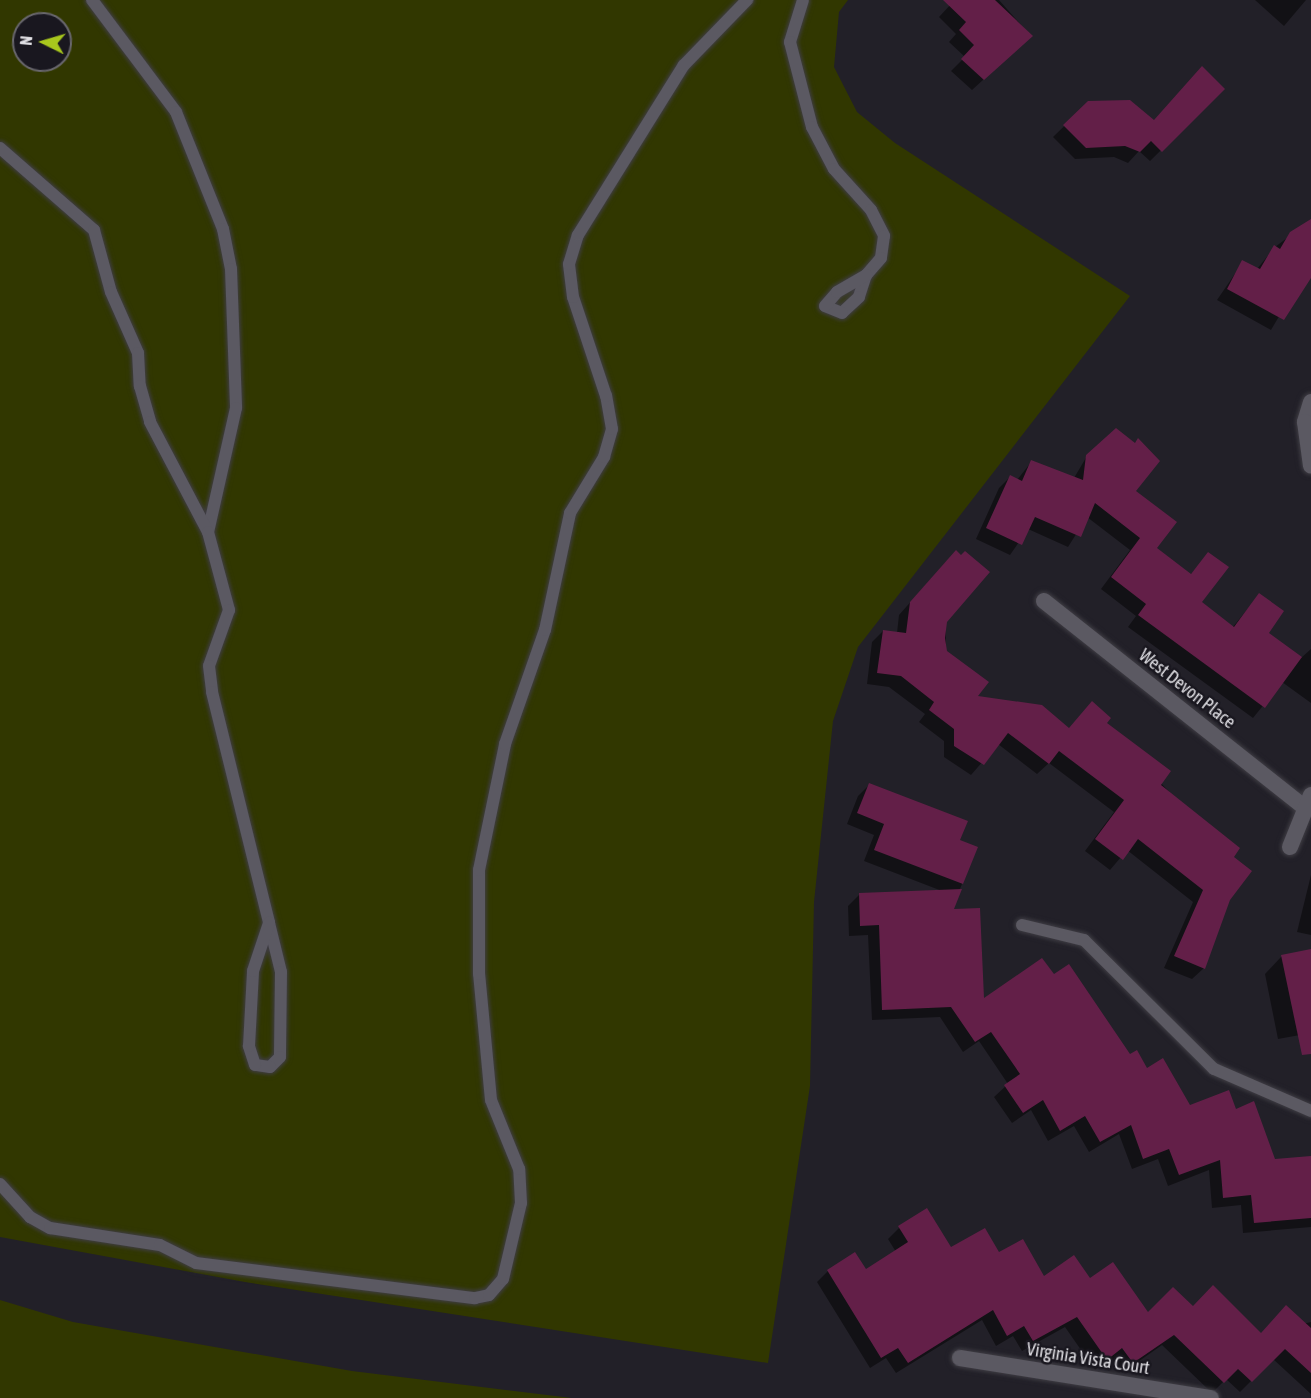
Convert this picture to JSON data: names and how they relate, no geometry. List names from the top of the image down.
{
  "streets": {
    "street": ["West Devon Place", "Virginia Vista Court"]
  },
  "north": "left"
}
